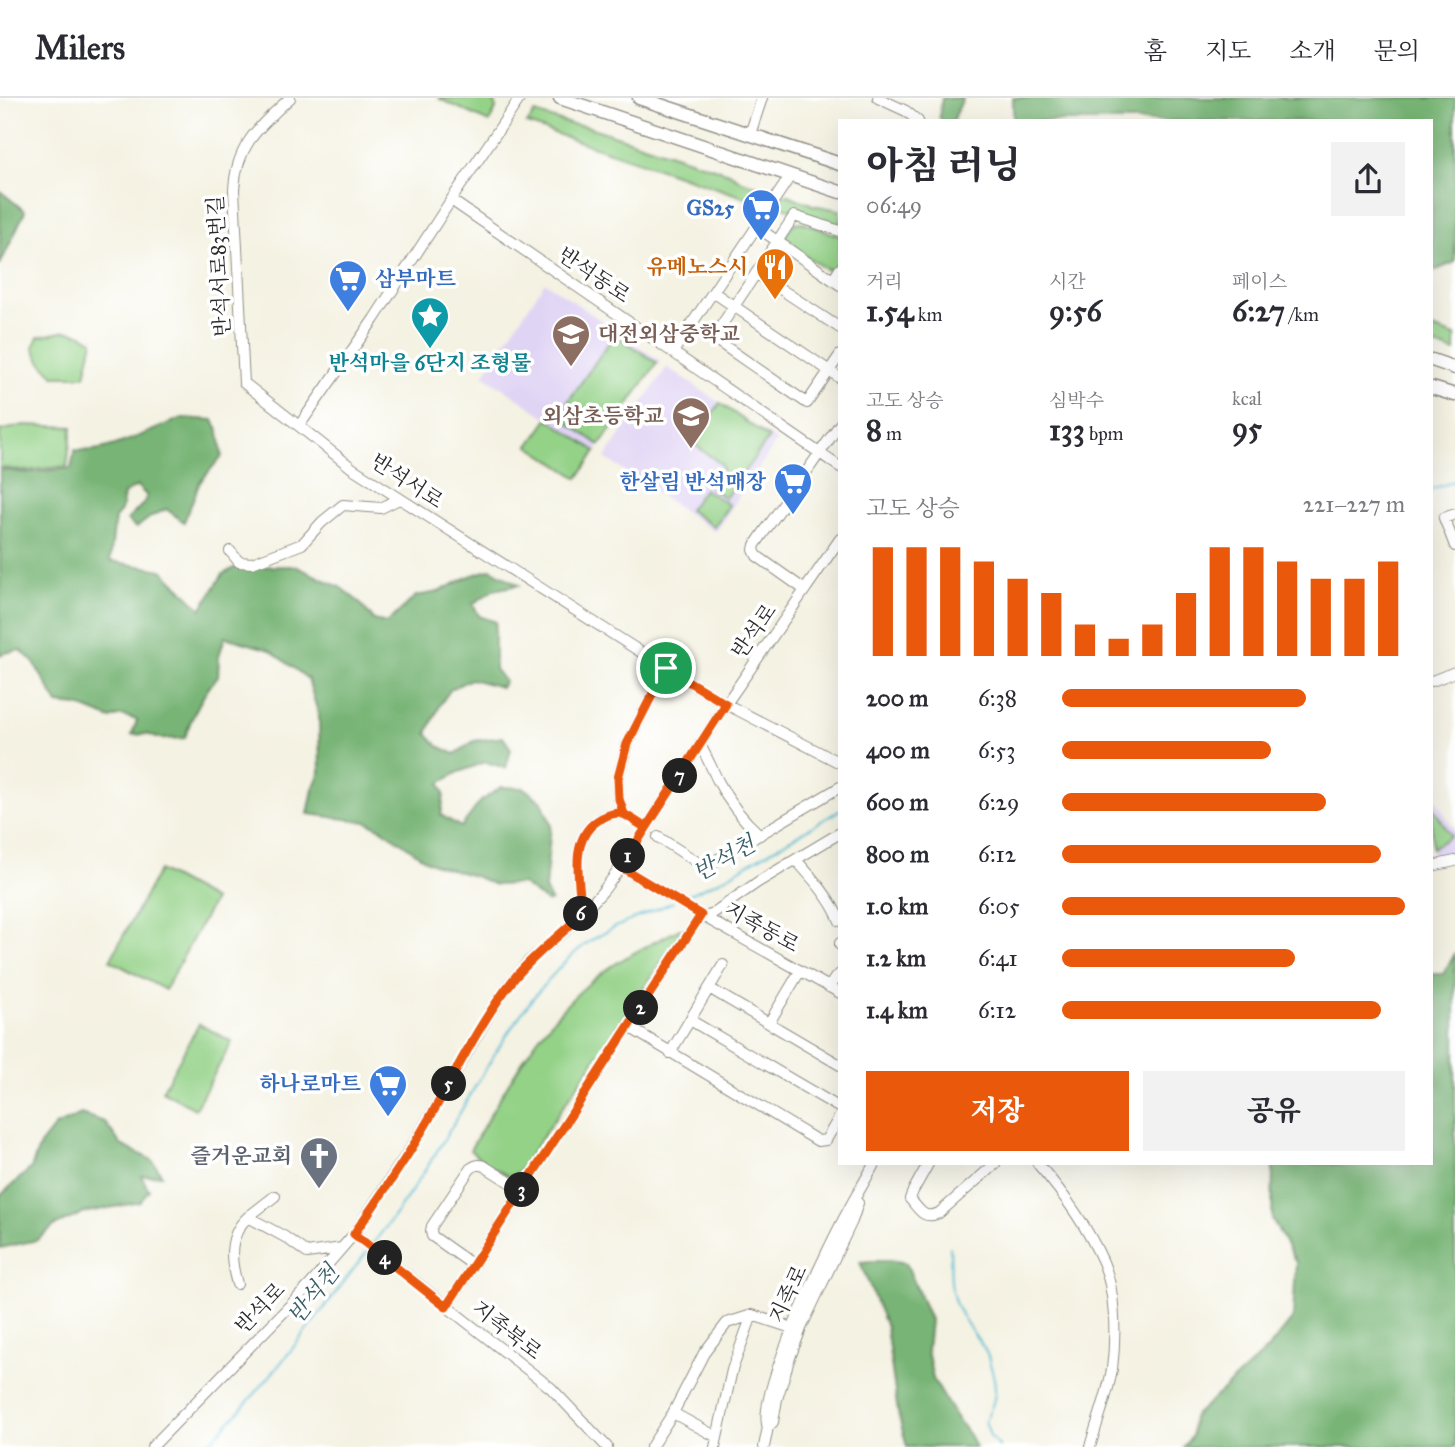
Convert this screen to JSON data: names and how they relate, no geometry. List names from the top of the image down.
{
  "streets": {
    "street": [
      "반석서로83번길",
      "반석동로",
      "반석서로",
      "반석로",
      "지족동로",
      "지족로",
      "지족북로"
    ]
  },
  "crossings": [
    ["반석서로83번길", "반석서로"],
    ["반석서로", "반석로"],
    ["반석로", "지족동로"],
    ["지족동로", "지족북로"]
  ],
  "water": ["반석천"],
  "places": {
    "supermarket": [
      "GS25",
      "삼부마트",
      "한살림 반석매장",
      "하나로마트"
    ],
    "restaurant": ["유메노스시"],
    "place": ["반석마을 6단지 조형물"],
    "school or university": ["대전외삼중학교", "외삼초등학교"],
    "church": ["즐거운교회"]
  },
  "page": {
    "header": "Milers",
    "nav": [
      "홈",
      "지도",
      "소개",
      "문의"
    ],
    "heading": ["아침 러닝", "06:49"],
    "stats": [
      ["거리", "1.54 km"],
      ["시간", "9:56"],
      ["페이스", "6:27 /km"],
      ["고도 상승", "8 m"],
      ["심박수", "133 bpm"],
      ["kcal", "95"]
    ],
    "chart": ["고도 상승", "221–227 m"],
    "list": [
      {
        "name": "200 m",
        "note": "6:38"
      },
      {
        "name": "400 m",
        "note": "6:53"
      },
      {
        "name": "600 m",
        "note": "6:29"
      },
      {
        "name": "800 m",
        "note": "6:12"
      },
      {
        "name": "1.0 km",
        "note": "6:05"
      },
      {
        "name": "1.2 km",
        "note": "6:41"
      },
      {
        "name": "1.4 km",
        "note": "6:12"
      }
    ],
    "pins": [
      "7",
      "1",
      "6",
      "2",
      "5",
      "3",
      "4"
    ],
    "buttons": ["저장", "공유"]
  }
}
